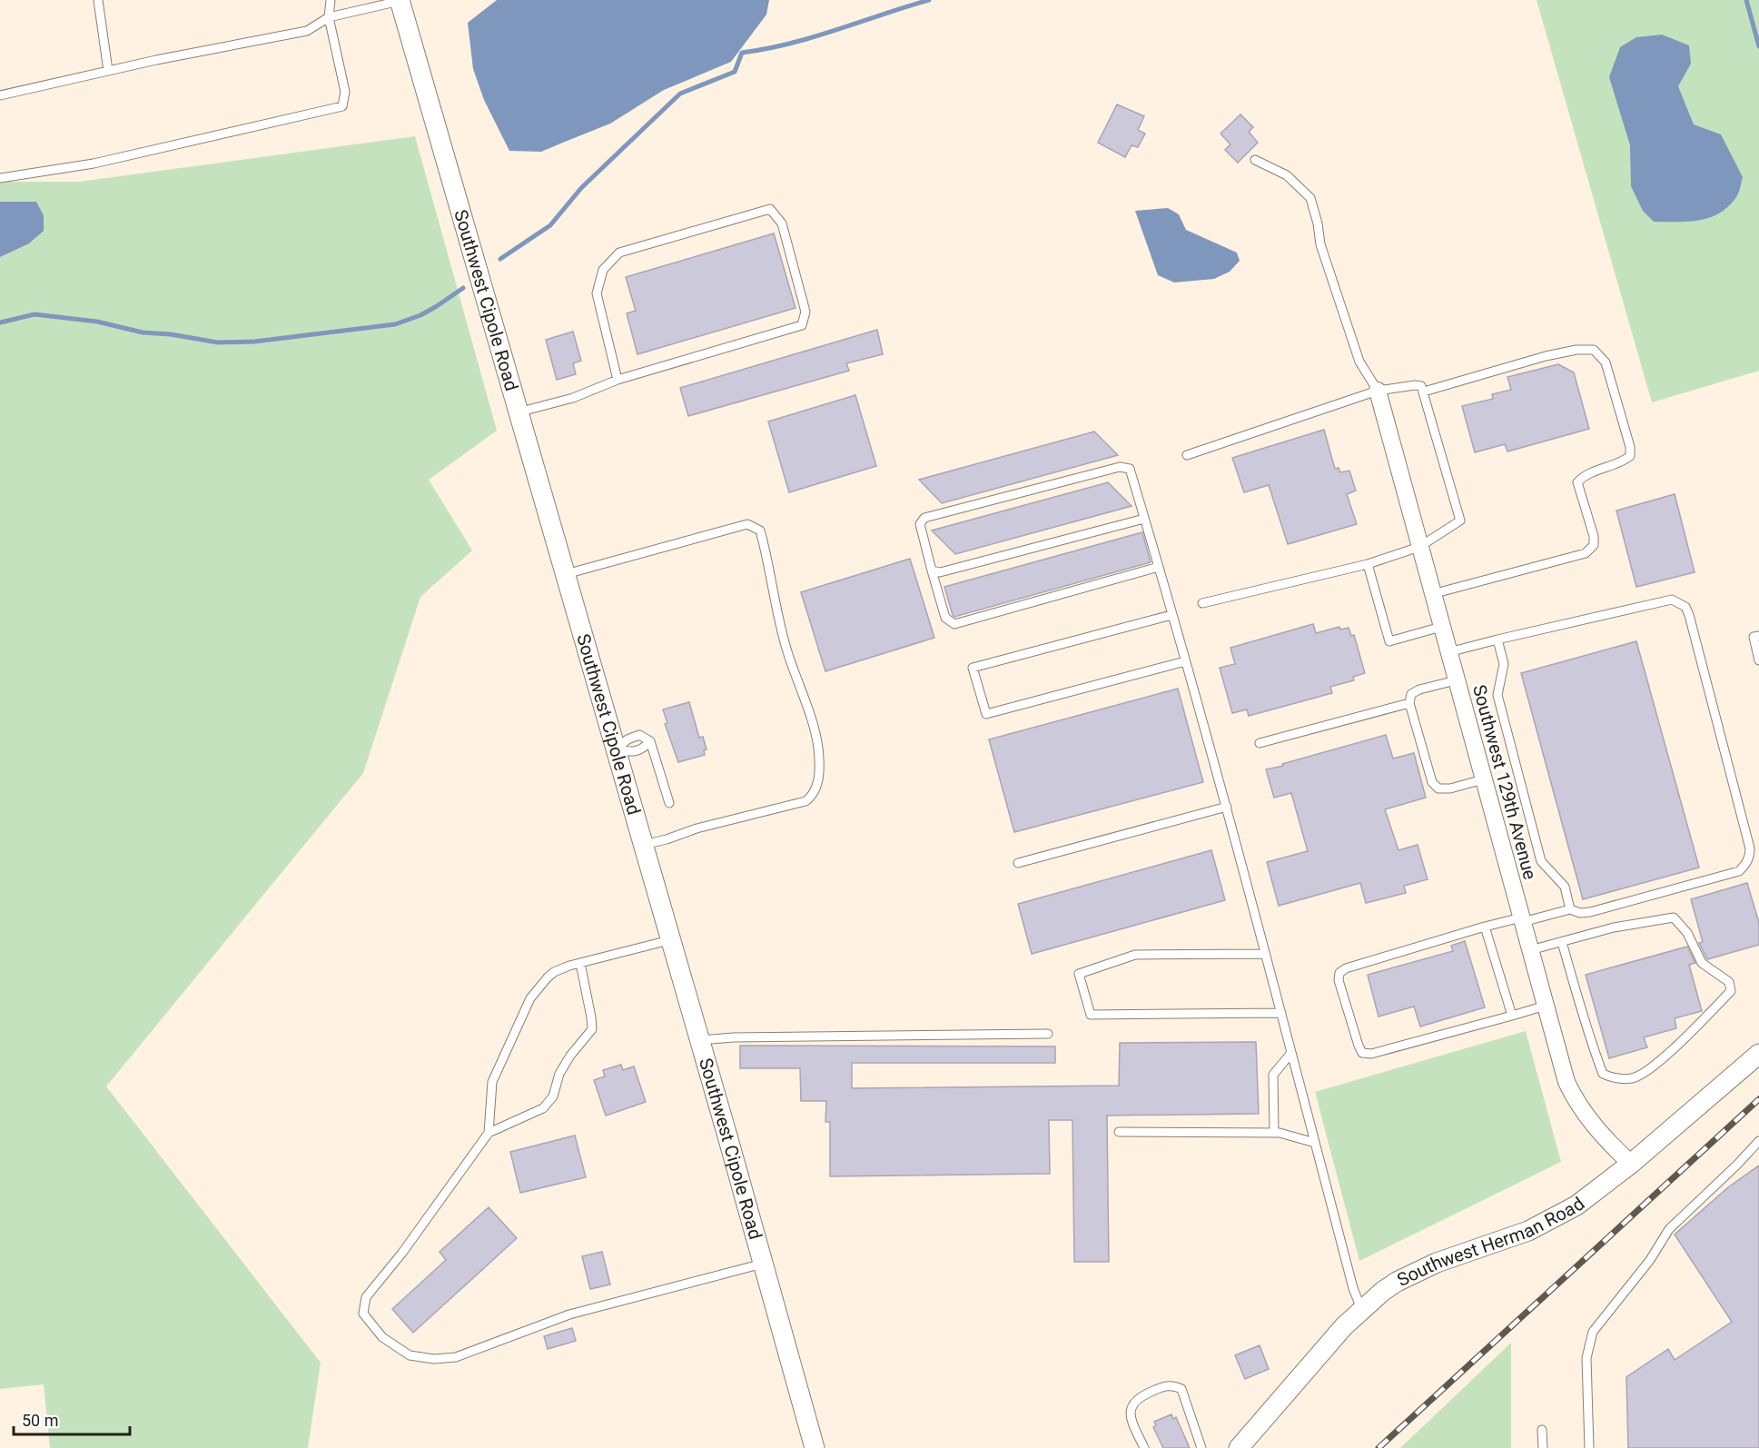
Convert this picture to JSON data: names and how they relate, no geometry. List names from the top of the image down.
{
  "streets": {
    "street": ["Southwest Cipole Road", "Southwest 129th Avenue", "Southwest Herman Road"]
  },
  "crossings": [
    ["Southwest 129th Avenue", "Southwest Herman Road"]
  ],
  "scale_bar": "50 m"
}
